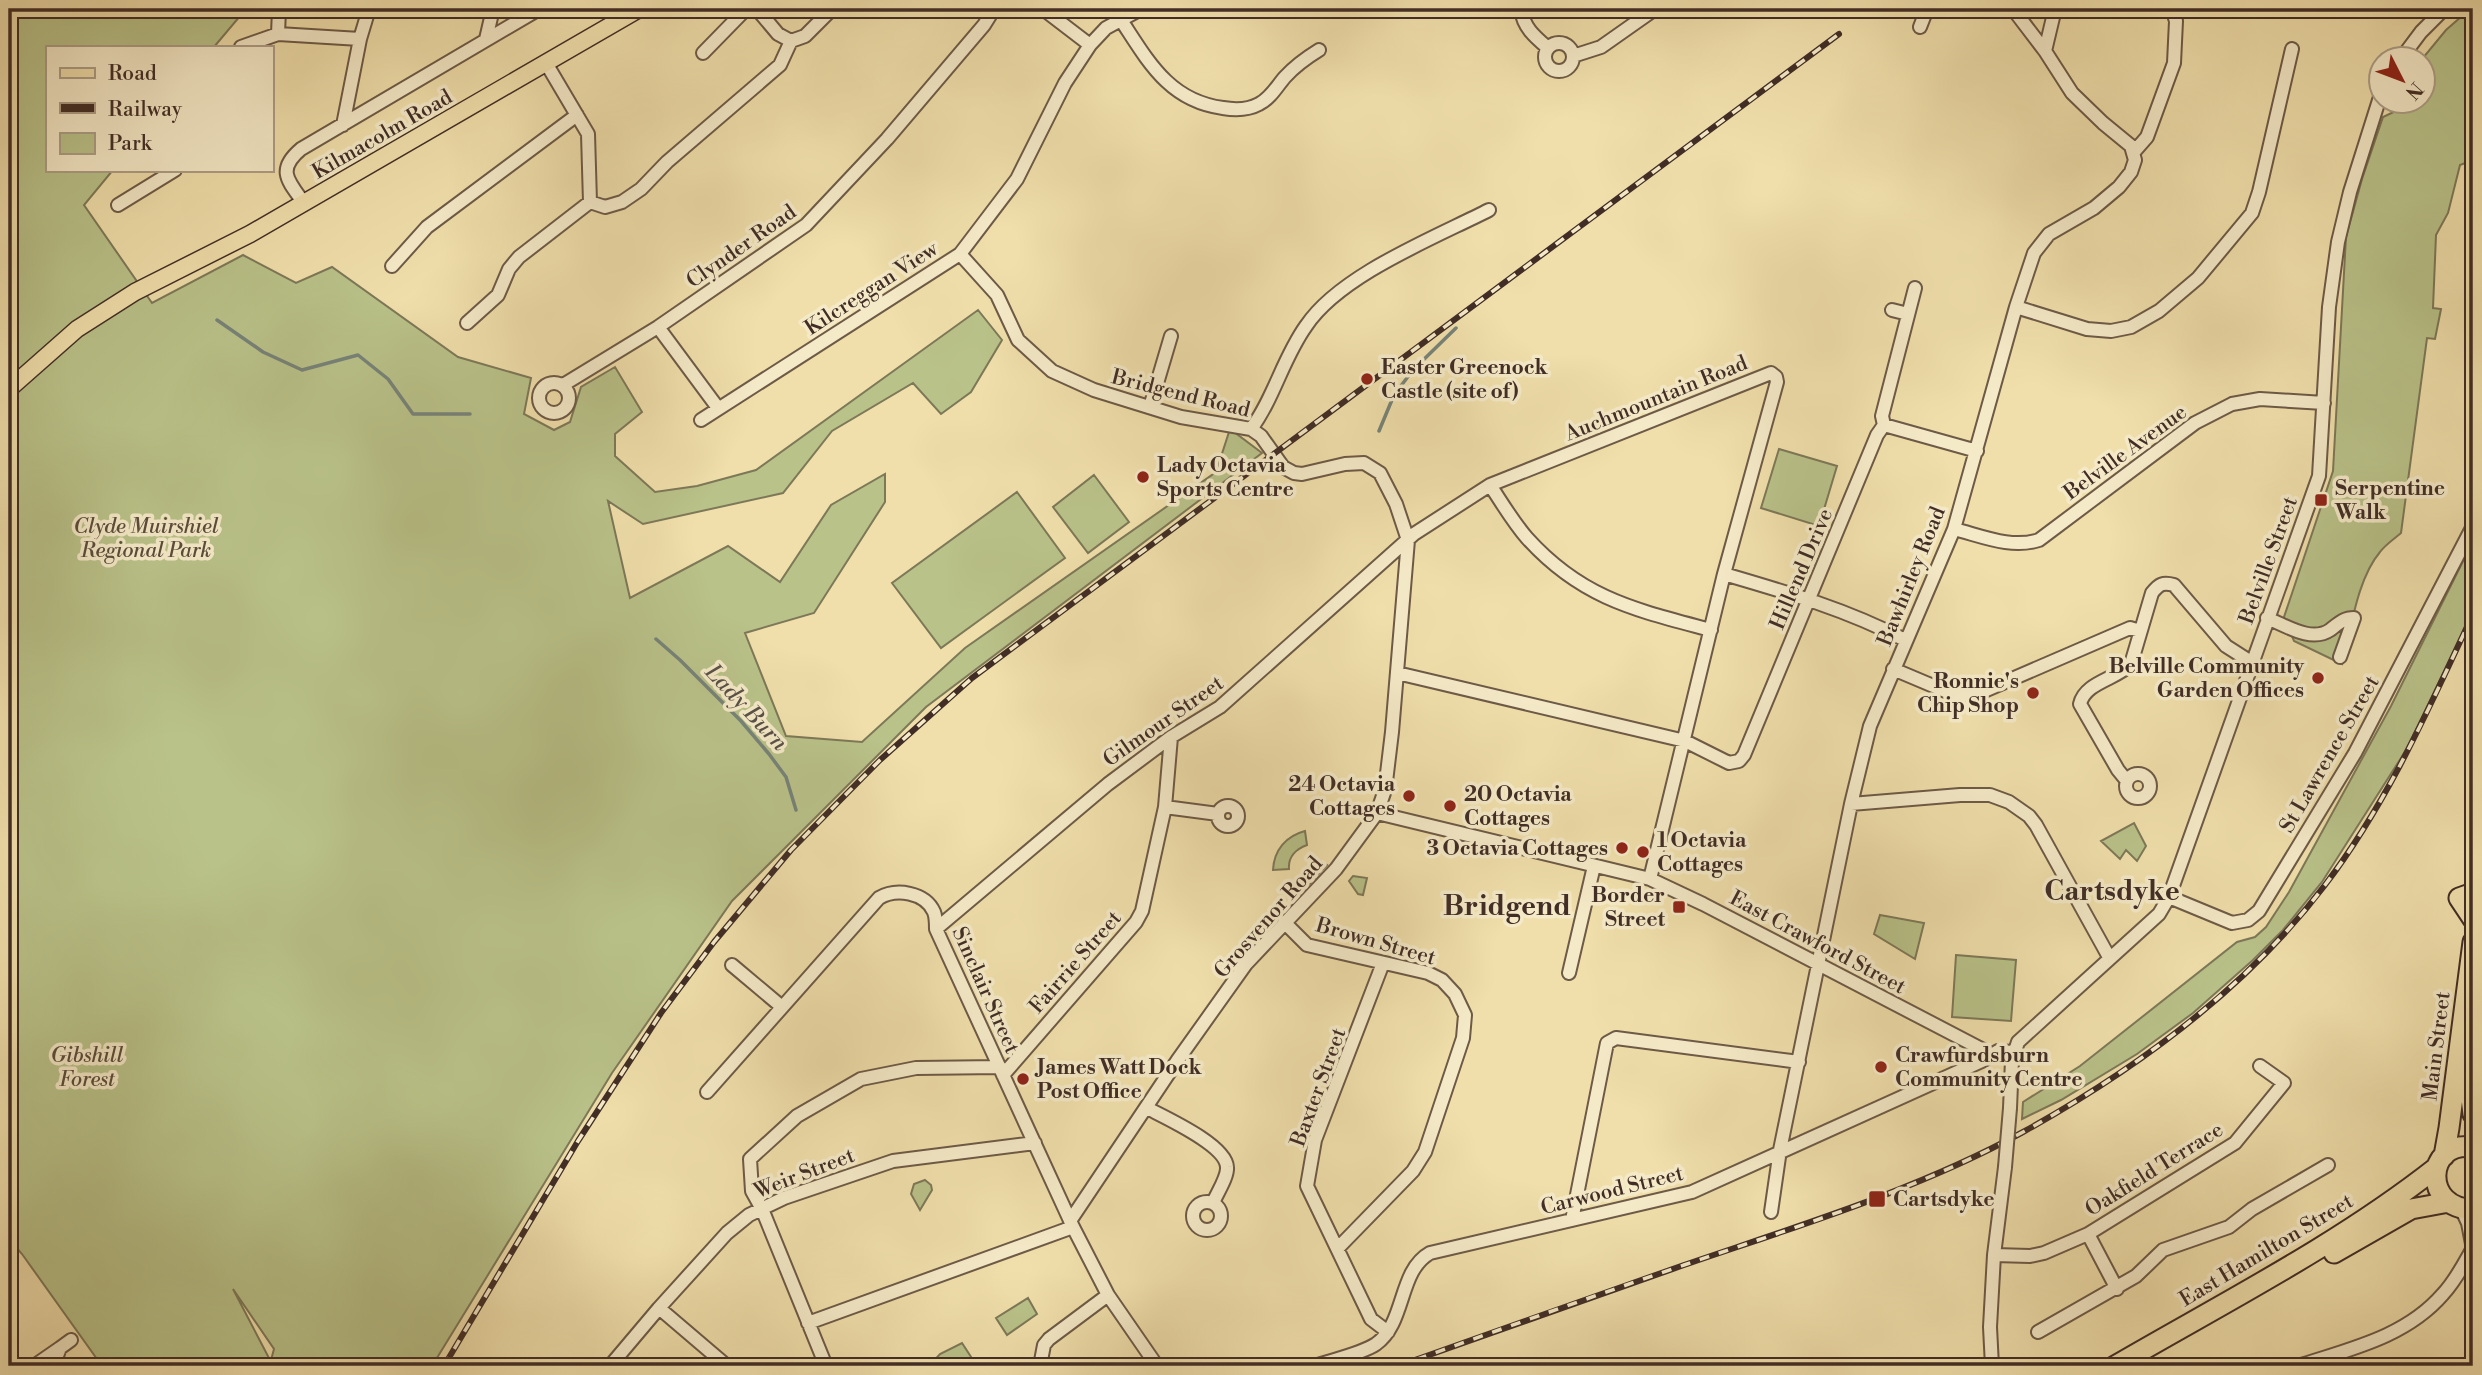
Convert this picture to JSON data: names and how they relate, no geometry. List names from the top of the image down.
{
  "streets": {
    "highway": ["Main Street", "East Hamilton Street"],
    "main road": ["Kilmacolm Road"],
    "street": [
      "Clynder Road",
      "Kilcreggan View",
      "Bridgend Road",
      "Auchmountain Road",
      "Belville Avenue",
      "Belville Street",
      "Hillend Drive",
      "Bawhirley Road",
      "Gilmour Street",
      "St Lawrence Street",
      "Grosvenor Road",
      "Brown Street",
      "East Crawford Street",
      "Fairrie Street",
      "Sinclair Street",
      "Baxter Street",
      "Oakfield Terrace",
      "Weir Street",
      "Carwood Street"
    ]
  },
  "crossings": [
    ["Kilcreggan View", "Bridgend Road"],
    ["Bridgend Road", "Auchmountain Road"],
    ["Bridgend Road", "Gilmour Street"],
    ["Bridgend Road", "Grosvenor Road"],
    ["Bridgend Road", "East Crawford Street"],
    ["Auchmountain Road", "Gilmour Street"],
    ["Belville Avenue", "Belville Street"],
    ["Belville Avenue", "Bawhirley Road"],
    ["Belville Street", "St Lawrence Street"],
    ["Bawhirley Road", "East Crawford Street"],
    ["Bawhirley Road", "Carwood Street"],
    ["Gilmour Street", "Fairrie Street"],
    ["Gilmour Street", "Sinclair Street"],
    ["Grosvenor Road", "Brown Street"],
    ["Grosvenor Road", "East Crawford Street"],
    ["Grosvenor Road", "Sinclair Street"],
    ["Brown Street", "Baxter Street"],
    ["East Crawford Street", "Carwood Street"],
    ["Fairrie Street", "Sinclair Street"],
    ["Sinclair Street", "Weir Street"],
    ["Main Street", "East Hamilton Street"],
    ["Baxter Street", "Carwood Street"]
  ],
  "districts": ["Cartsdyke", "Bridgend"],
  "water": ["Lady Burn"],
  "parks": ["Clyde Muirshiel Regional Park", "Gibshill Forest"],
  "places": {
    "other": [
      "Easter Greenock Castle (site of)",
      "Lady Octavia Sports Centre",
      "Belville Community Garden Offices",
      "Ronnie's Chip Shop",
      "24 Octavia Cottages",
      "20 Octavia Cottages",
      "3 Octavia Cottages",
      "1 Octavia Cottages",
      "Crawfurdsburn Community Centre",
      "James Watt Dock Post Office"
    ],
    "transit": ["Serpentine Walk", "Border Street", "Cartsdyke"]
  },
  "legend": ["Road", "Railway", "Park"],
  "north": "bottom right"
}
